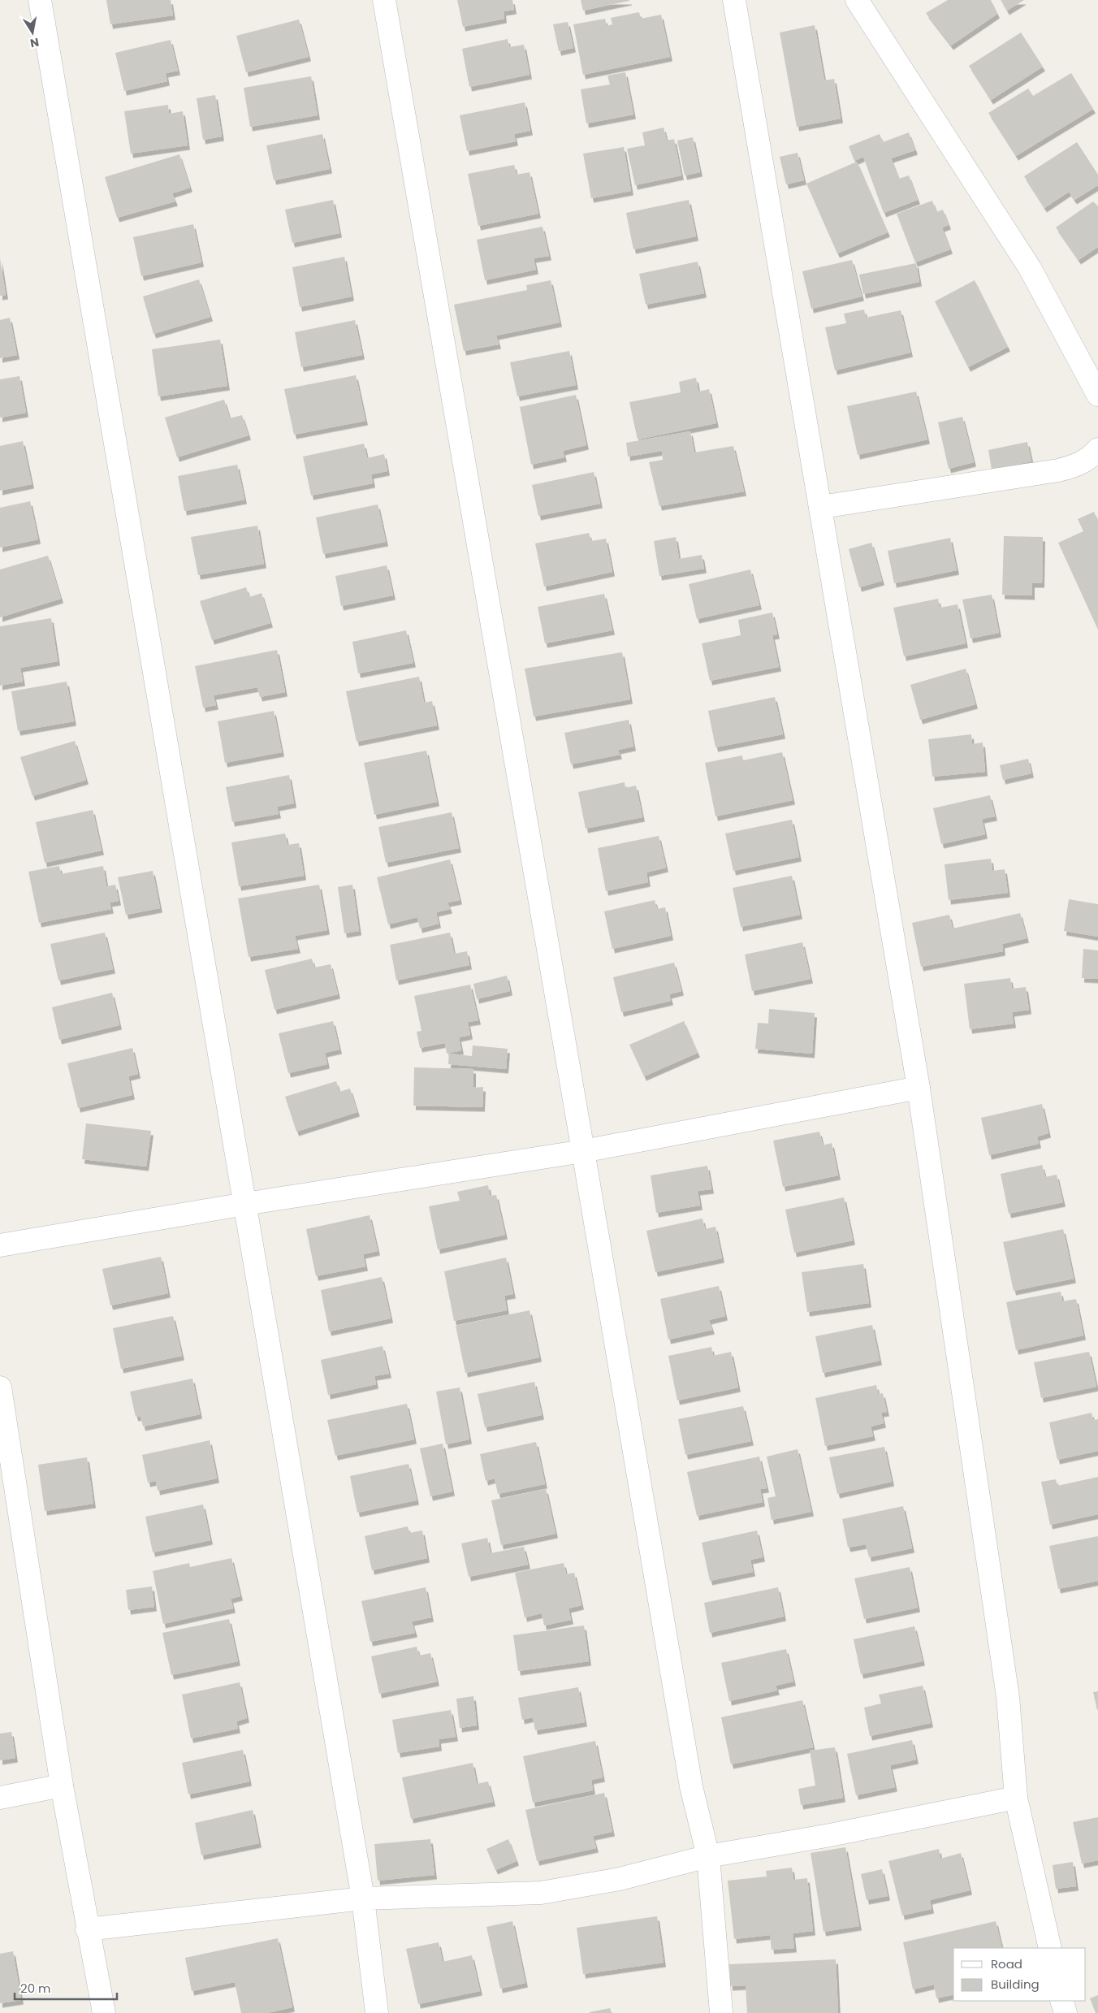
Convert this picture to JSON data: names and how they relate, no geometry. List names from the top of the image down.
{
  "legend": ["Road", "Building"],
  "scale_bar": "20 m",
  "north": "bottom"
}
